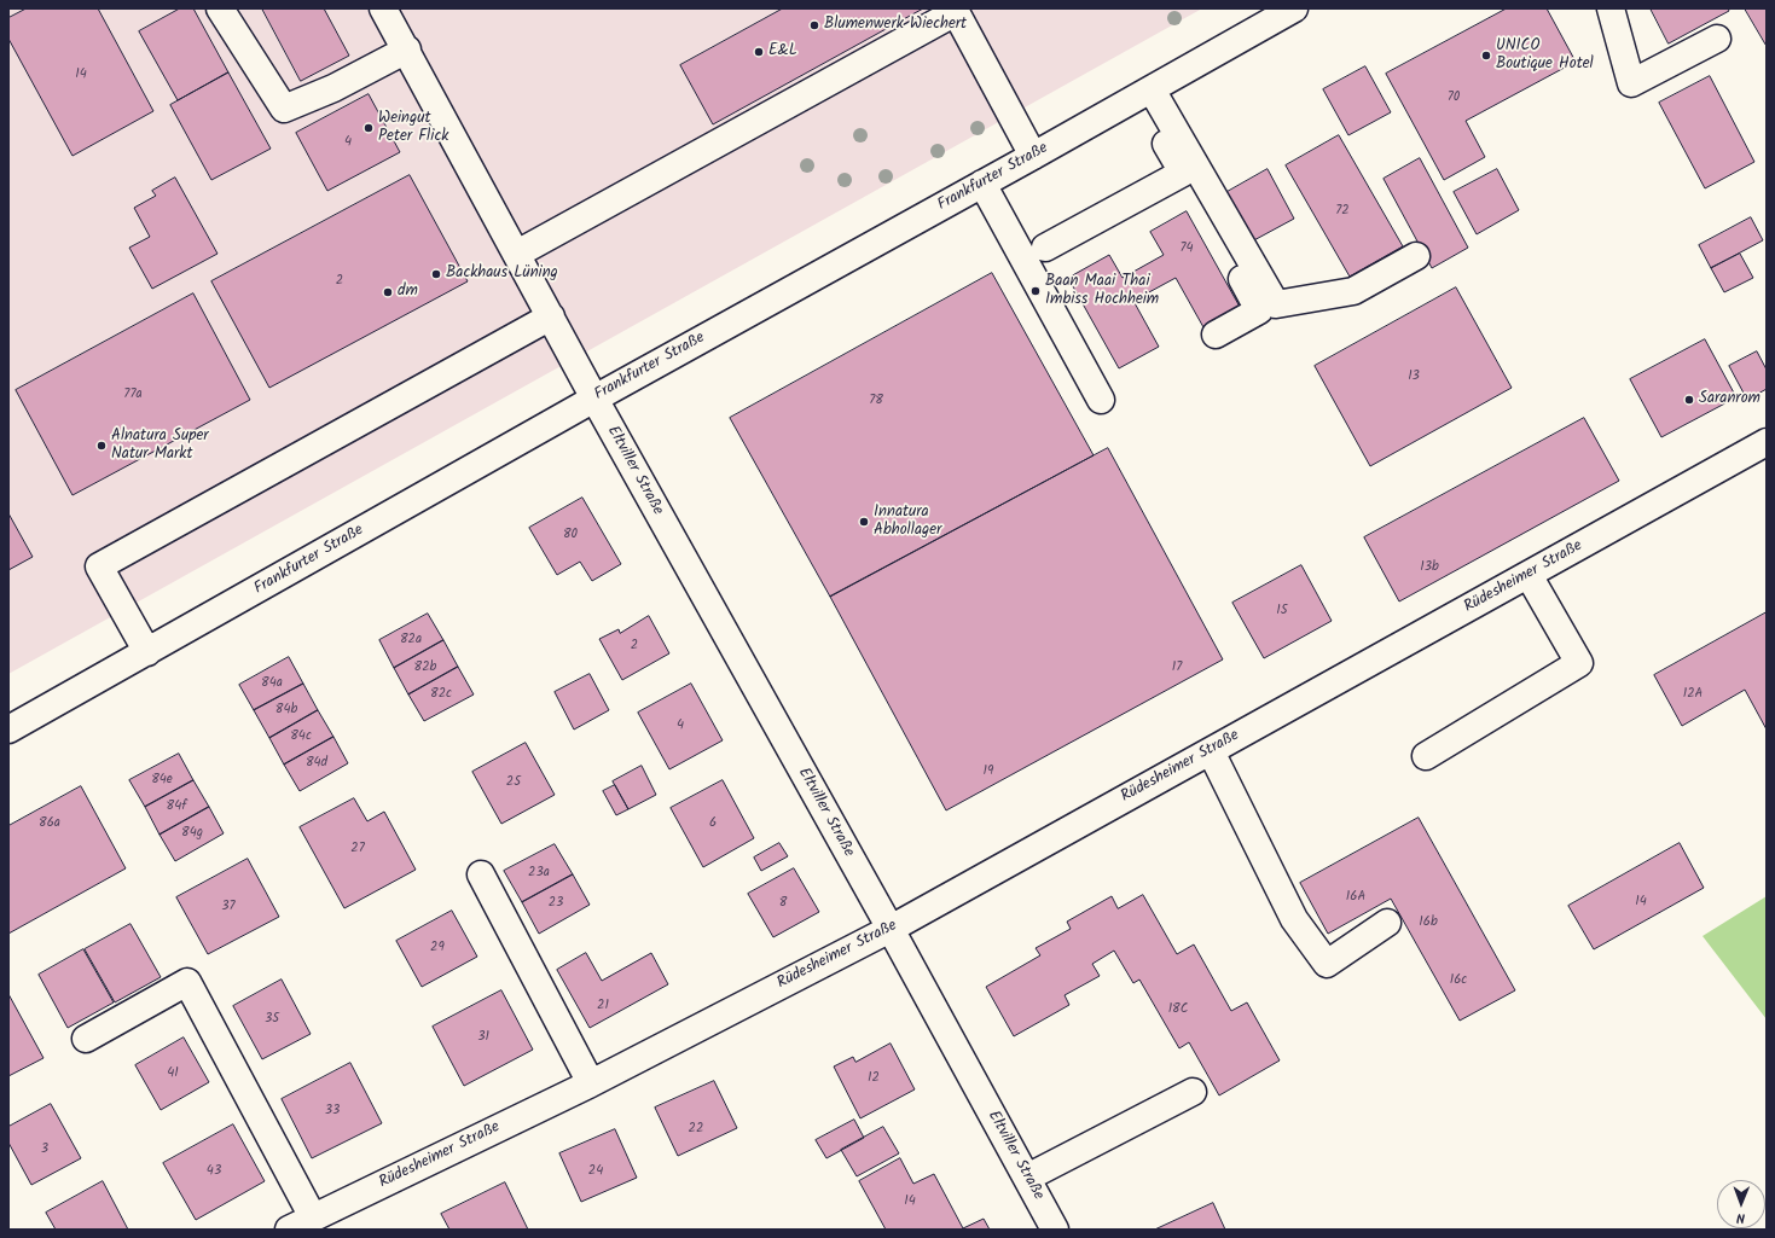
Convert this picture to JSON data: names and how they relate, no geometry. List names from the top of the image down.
{
  "streets": {
    "street": ["Frankfurter Straße", "Eltviller Straße", "Rüdesheimer Straße"]
  },
  "crossings": [
    ["Frankfurter Straße", "Eltviller Straße"],
    ["Eltviller Straße", "Rüdesheimer Straße"]
  ],
  "places": [
    "Blumenwerk Wiechert",
    "E&L",
    "UNICO Boutique Hotel",
    "Weingut Peter Flick",
    "Backhaus Lüning",
    "Baan Maai Thai Imbiss Hochheim",
    "dm",
    "Saranrom",
    "Alnatura Super Natur Markt",
    "Innatura Abhollager"
  ],
  "house_numbers": [
    "14",
    "70",
    "4",
    "72",
    "74",
    "2",
    "13",
    "77a",
    "78",
    "80",
    "13b",
    "15",
    "82a",
    "2",
    "82b",
    "17",
    "84a",
    "82c",
    "12A",
    "84b",
    "4",
    "84c",
    "84d",
    "19",
    "84e",
    "25",
    "84f",
    "86a",
    "6",
    "84g",
    "27",
    "23a",
    "16A",
    "14",
    "23",
    "8",
    "37",
    "16b",
    "29",
    "16c",
    "21",
    "18C",
    "35",
    "31",
    "41",
    "12",
    "33",
    "22",
    "3",
    "43",
    "24",
    "14"
  ],
  "north": "bottom"
}
